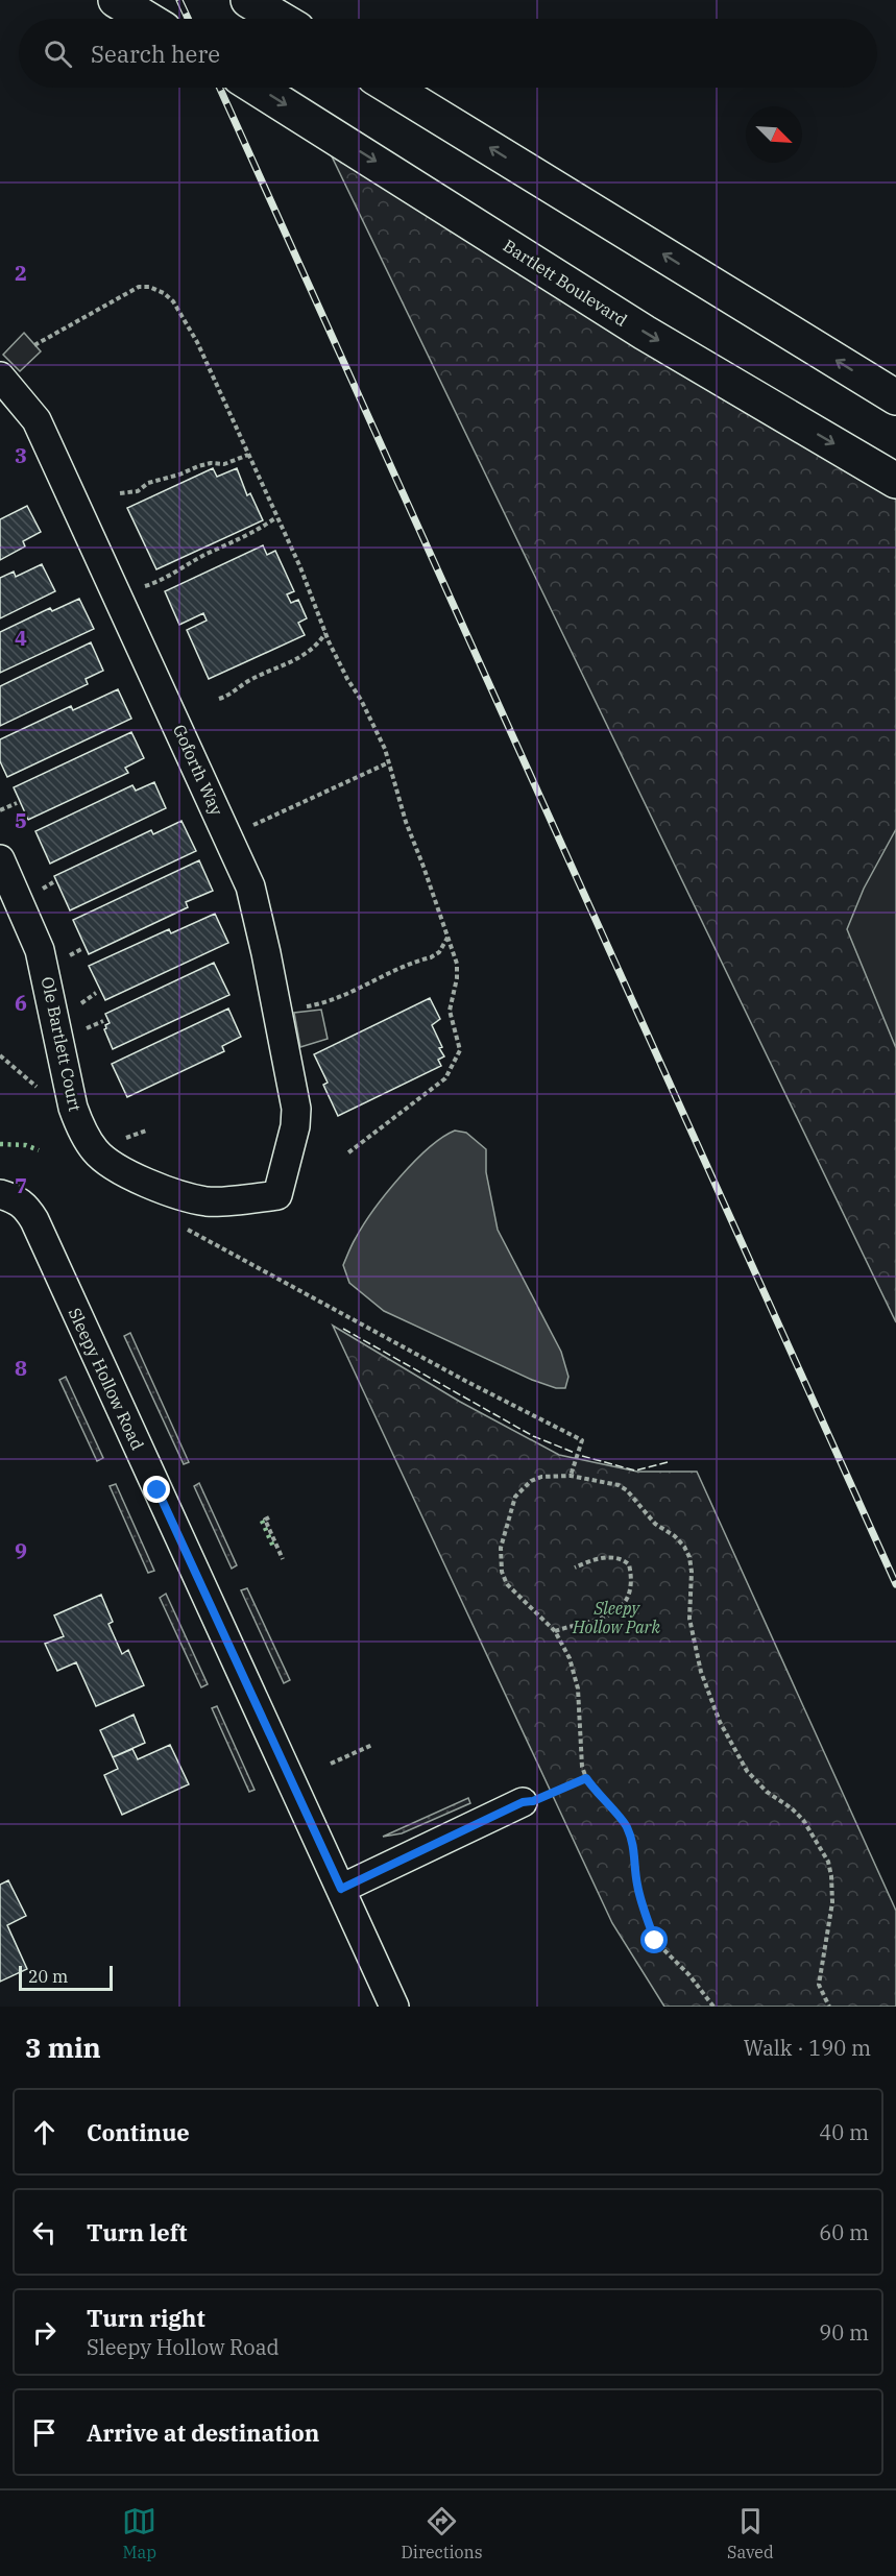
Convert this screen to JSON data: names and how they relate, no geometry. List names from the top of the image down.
{
  "streets": {
    "main road": ["Bartlett Boulevard"],
    "street": ["Goforth Way", "Ole Bartlett Court", "Sleepy Hollow Road"]
  },
  "crossings": [
    ["Goforth Way", "Ole Bartlett Court"]
  ],
  "parks": ["Sleepy Hollow Park"],
  "scale_bar": "20 m",
  "north": "bottom right",
  "page": {
    "search": "Search here",
    "scale": "20 m",
    "heading": ["3 min", "Walk · 190 m"],
    "list": [
      ["Continue", "40 m"],
      ["Turn left", "60 m"],
      ["Turn right", "Sleepy Hollow Road", "90 m"],
      "Arrive at destination"
    ],
    "nav": ["Map", "Directions", "Saved"]
  },
  "grid": {
    "rows": [
      "2",
      "3",
      "4",
      "5",
      "6",
      "7",
      "8",
      "9"
    ]
  }
}
